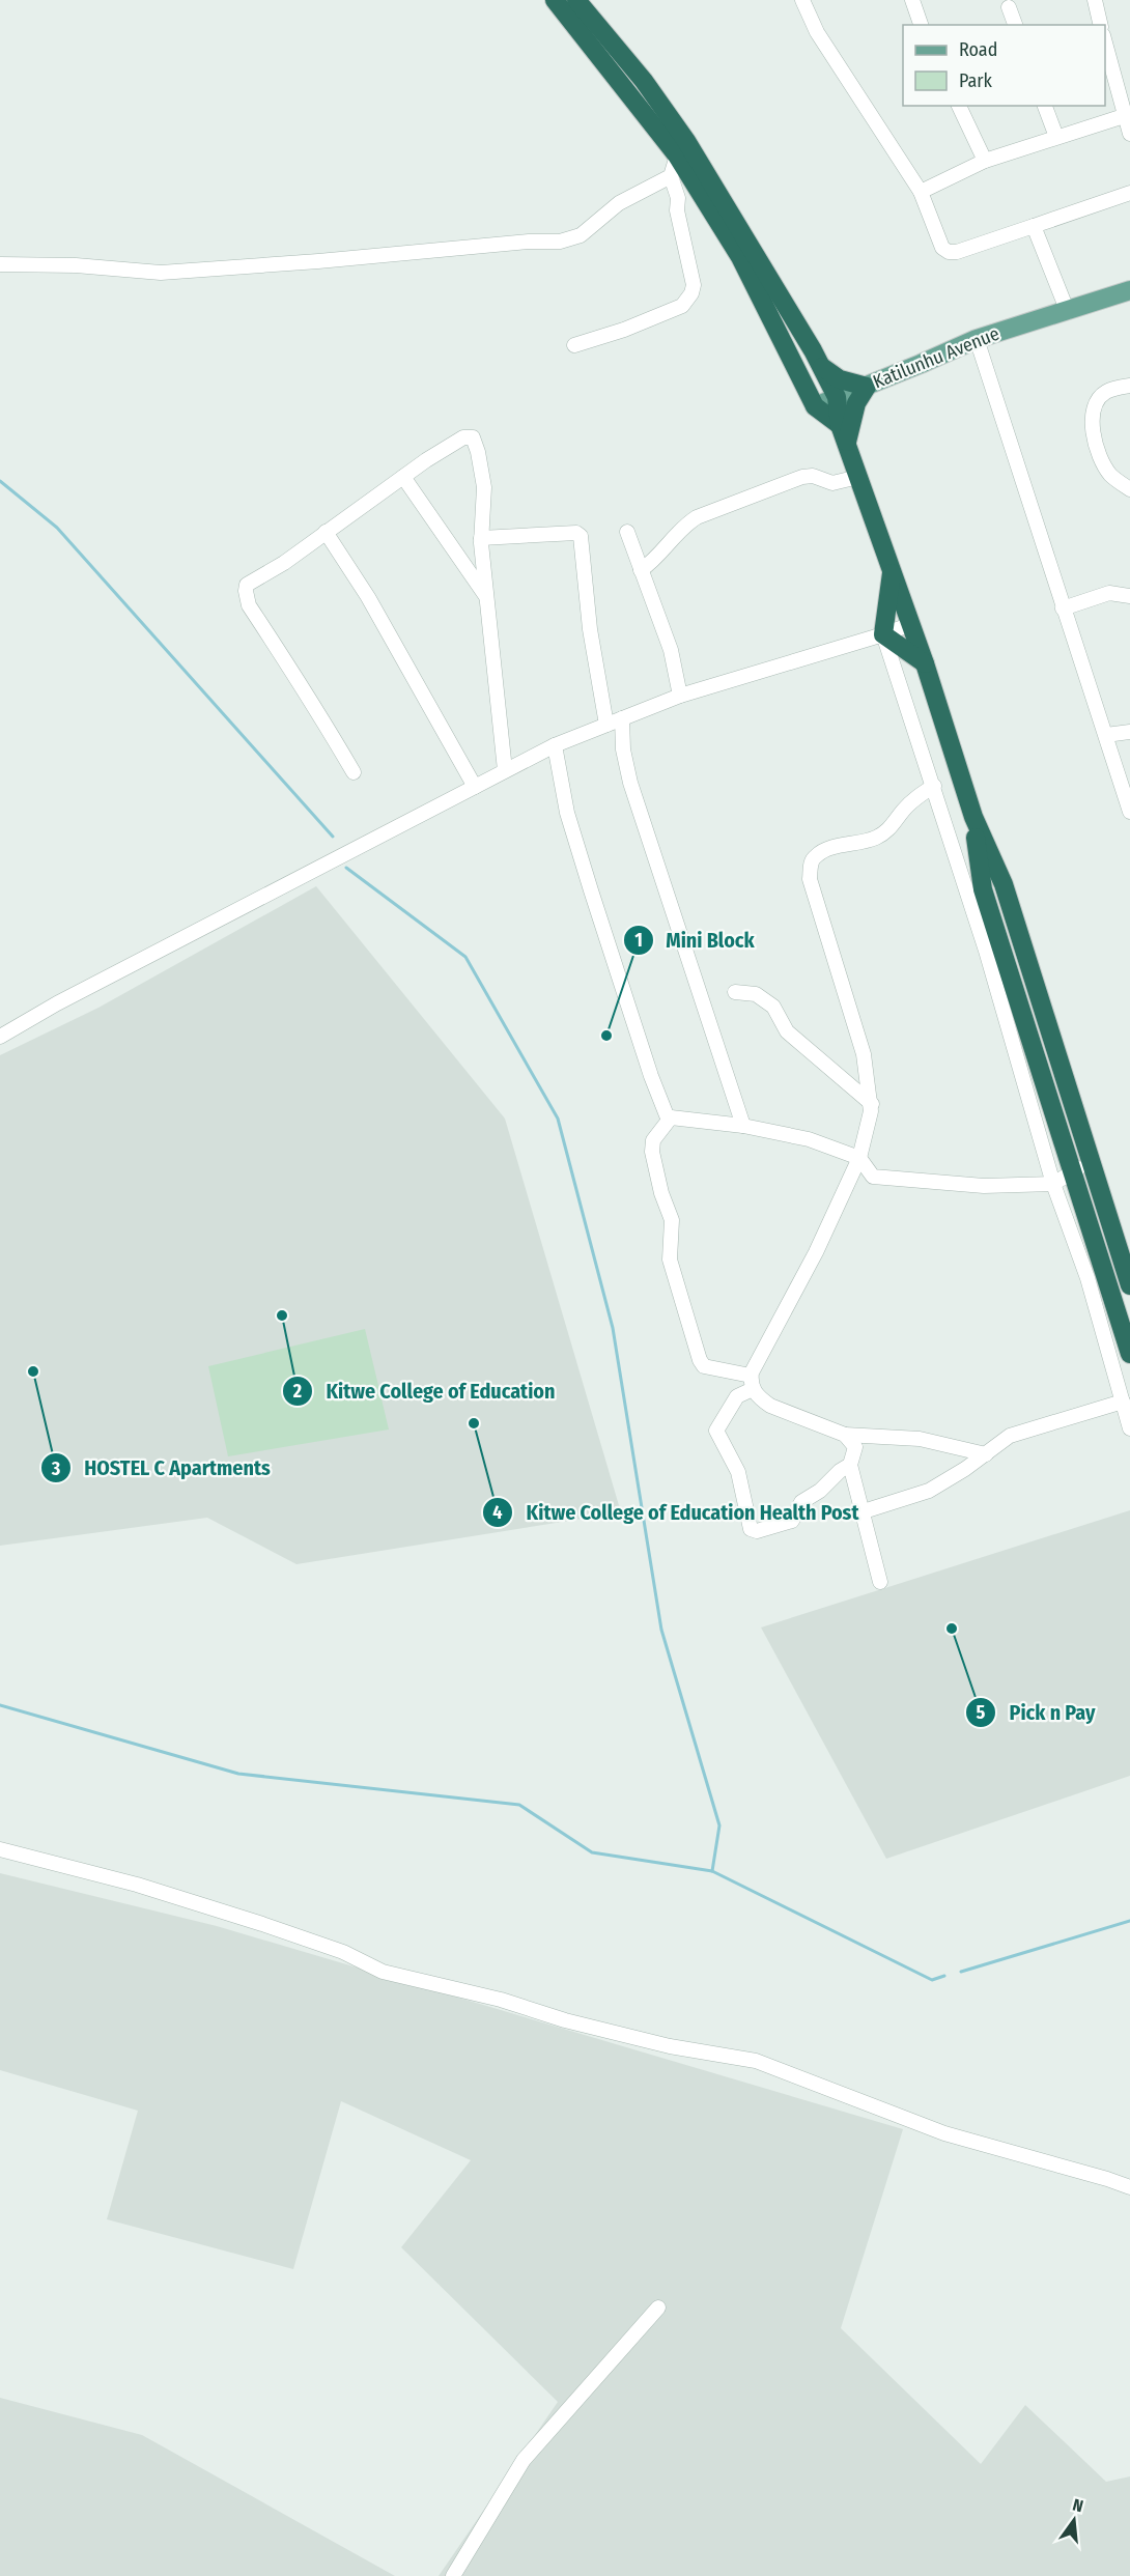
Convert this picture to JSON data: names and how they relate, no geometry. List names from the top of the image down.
{
  "streets": {
    "main road": ["Katilunhu Avenue"]
  },
  "places": [
    "Mini Block",
    "Kitwe College of Education",
    "HOSTEL C Apartments",
    "Kitwe College of Education Health Post",
    "Pick n Pay"
  ],
  "legend": ["Road", "Park"],
  "north": "top"
}
